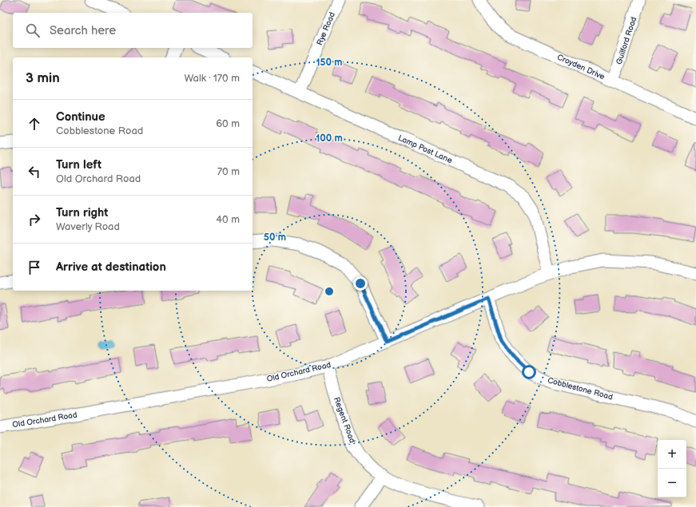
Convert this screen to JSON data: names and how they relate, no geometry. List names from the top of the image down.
{
  "streets": {
    "street": [
      "Rye Road",
      "Guilford Road",
      "Croyden Drive",
      "Lamp Post Lane",
      "Old Orchard Road",
      "Cobblestone Road",
      "Regent Road"
    ]
  },
  "crossings": [
    ["Rye Road", "Lamp Post Lane"],
    ["Guilford Road", "Croyden Drive"],
    ["Lamp Post Lane", "Old Orchard Road"],
    ["Old Orchard Road", "Cobblestone Road"],
    ["Old Orchard Road", "Regent Road"]
  ],
  "page": {
    "search": "Search here",
    "heading": ["3 min", "Walk · 170 m"],
    "list": [
      ["Continue", "Cobblestone Road", "60 m"],
      ["Turn left", "Old Orchard Road", "70 m"],
      ["Turn right", "Waverly Road", "40 m"],
      "Arrive at destination"
    ],
    "map_buttons": ["+", "−"]
  },
  "rings": ["150 m", "100 m", "50 m"]
}
